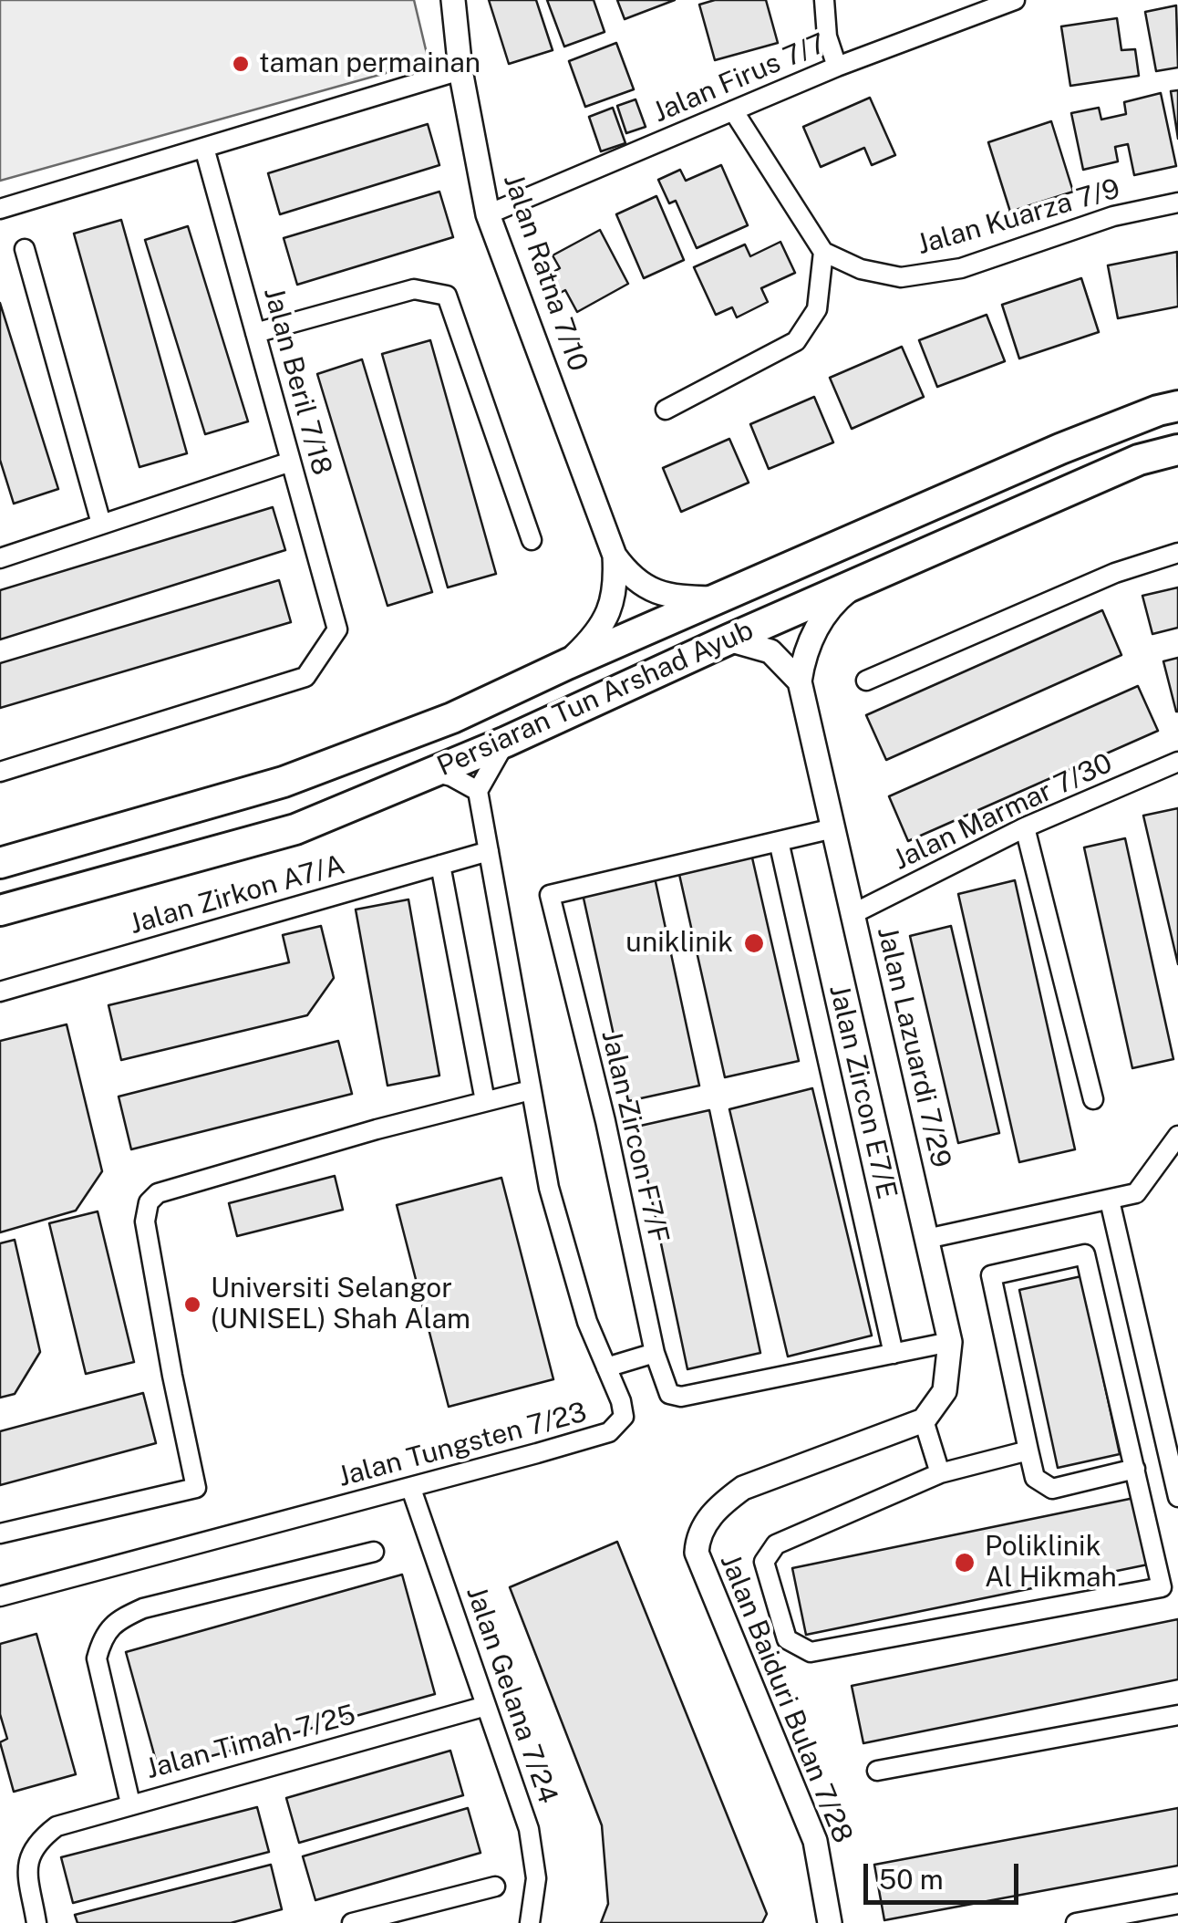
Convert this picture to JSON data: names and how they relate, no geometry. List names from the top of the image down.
{
  "streets": {
    "main road": ["Persiaran Tun Arshad Ayub"],
    "street": [
      "Jalan Firus 7/7",
      "Jalan Kuarza 7/9",
      "Jalan Ratna 7/10",
      "Jalan Beril 7/18",
      "Jalan Marmar 7/30",
      "Jalan Zirkon A7/A",
      "Jalan Lazuardi 7/29",
      "Jalan Zircon E7/E",
      "Jalan Zircon F7/F",
      "Jalan Tungsten 7/23",
      "Jalan Gelana 7/24",
      "Jalan Baiduri Bulan 7/28",
      "Jalan Timah 7/25"
    ]
  },
  "crossings": [
    ["Jalan Firus 7/7", "Jalan Ratna 7/10"],
    ["Jalan Ratna 7/10", "Persiaran Tun Arshad Ayub"],
    ["Jalan Marmar 7/30", "Jalan Lazuardi 7/29"],
    ["Jalan Zirkon A7/A", "Jalan Tungsten 7/23"],
    ["Jalan Lazuardi 7/29", "Jalan Zircon F7/F"],
    ["Jalan Lazuardi 7/29", "Jalan Baiduri Bulan 7/28"],
    ["Jalan Zircon E7/E", "Jalan Zircon F7/F"],
    ["Jalan Tungsten 7/23", "Jalan Gelana 7/24"],
    ["Jalan Gelana 7/24", "Jalan Timah 7/25"]
  ],
  "places": [
    "taman permainan",
    "uniklinik",
    "Universiti Selangor (UNISEL) Shah Alam",
    "Poliklinik Al Hikmah"
  ],
  "scale_bar": "50 m"
}
